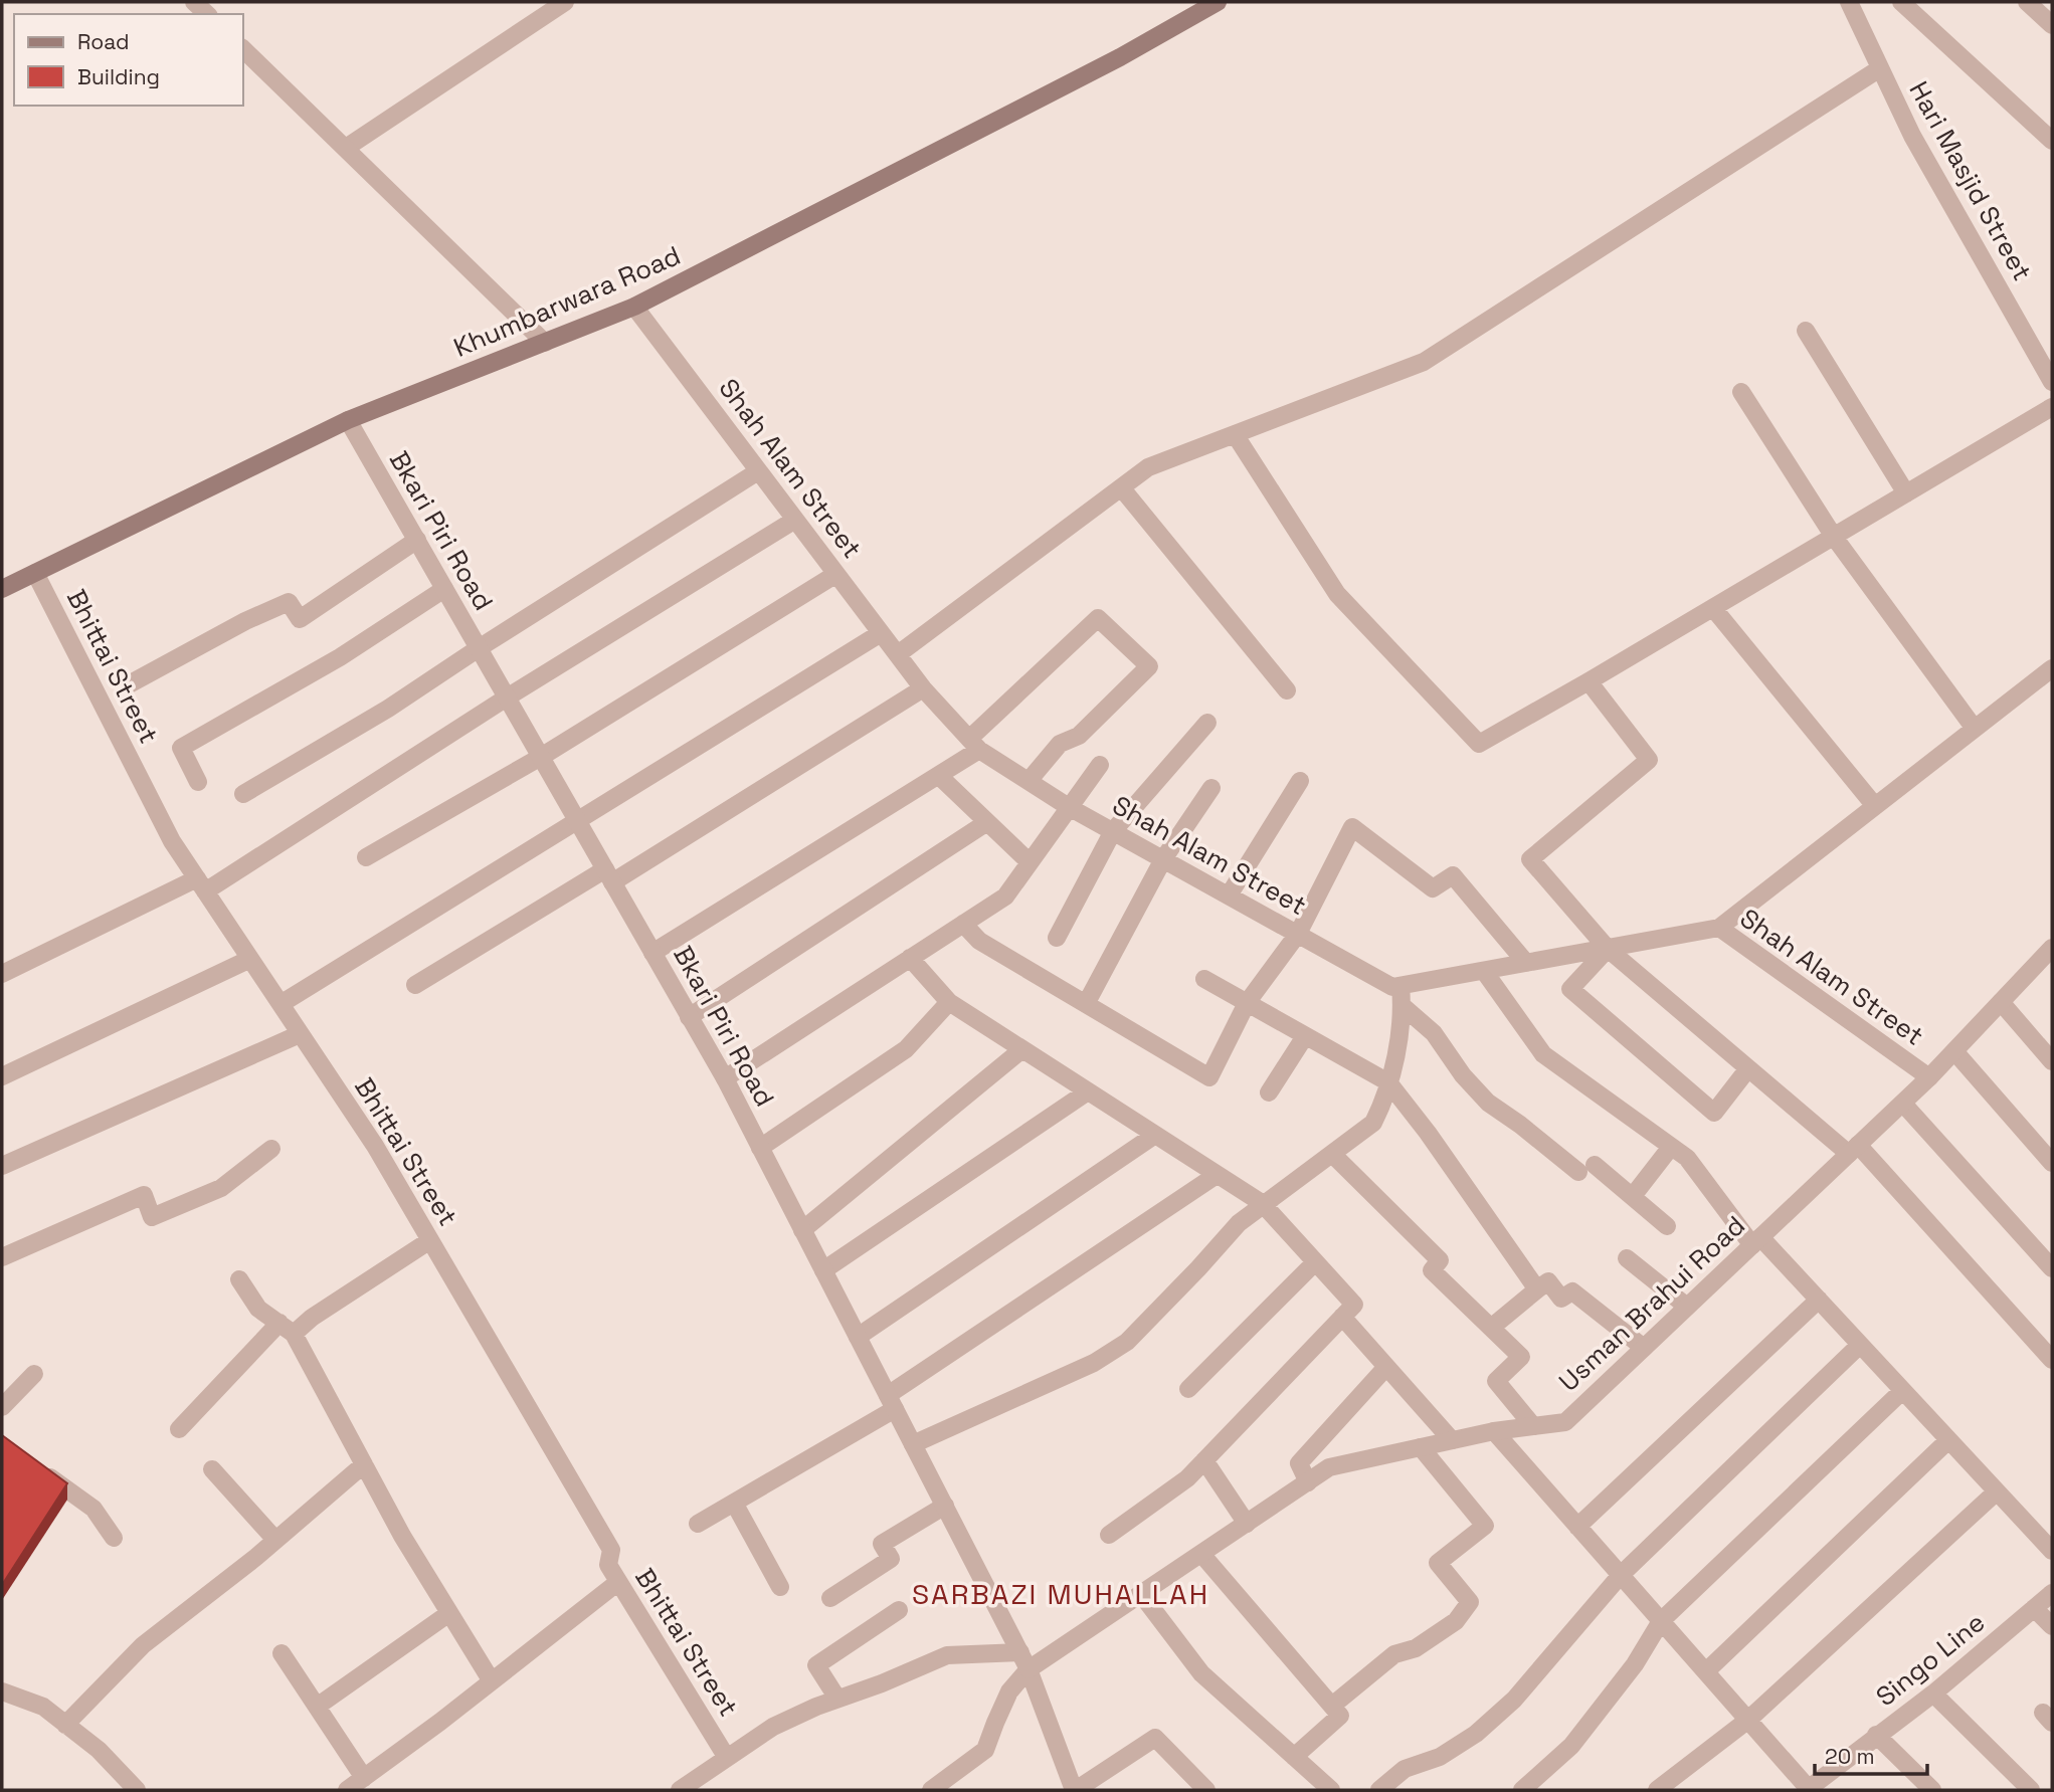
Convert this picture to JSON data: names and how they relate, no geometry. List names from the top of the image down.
{
  "streets": {
    "main road": ["Khumbarwara Road"],
    "street": [
      "Hari Masjid Street",
      "Shah Alam Street",
      "Bkari Piri Road",
      "Bhittai Street",
      "Usman Brahui Road",
      "Singo Line"
    ]
  },
  "crossings": [
    ["Khumbarwara Road", "Shah Alam Street"],
    ["Khumbarwara Road", "Bkari Piri Road"],
    ["Khumbarwara Road", "Bhittai Street"],
    ["Shah Alam Street", "Usman Brahui Road"],
    ["Bkari Piri Road", "Usman Brahui Road"]
  ],
  "districts": ["SARBAZI MUHALLAH"],
  "legend": ["Road", "Building"],
  "scale_bar": "20 m"
}
